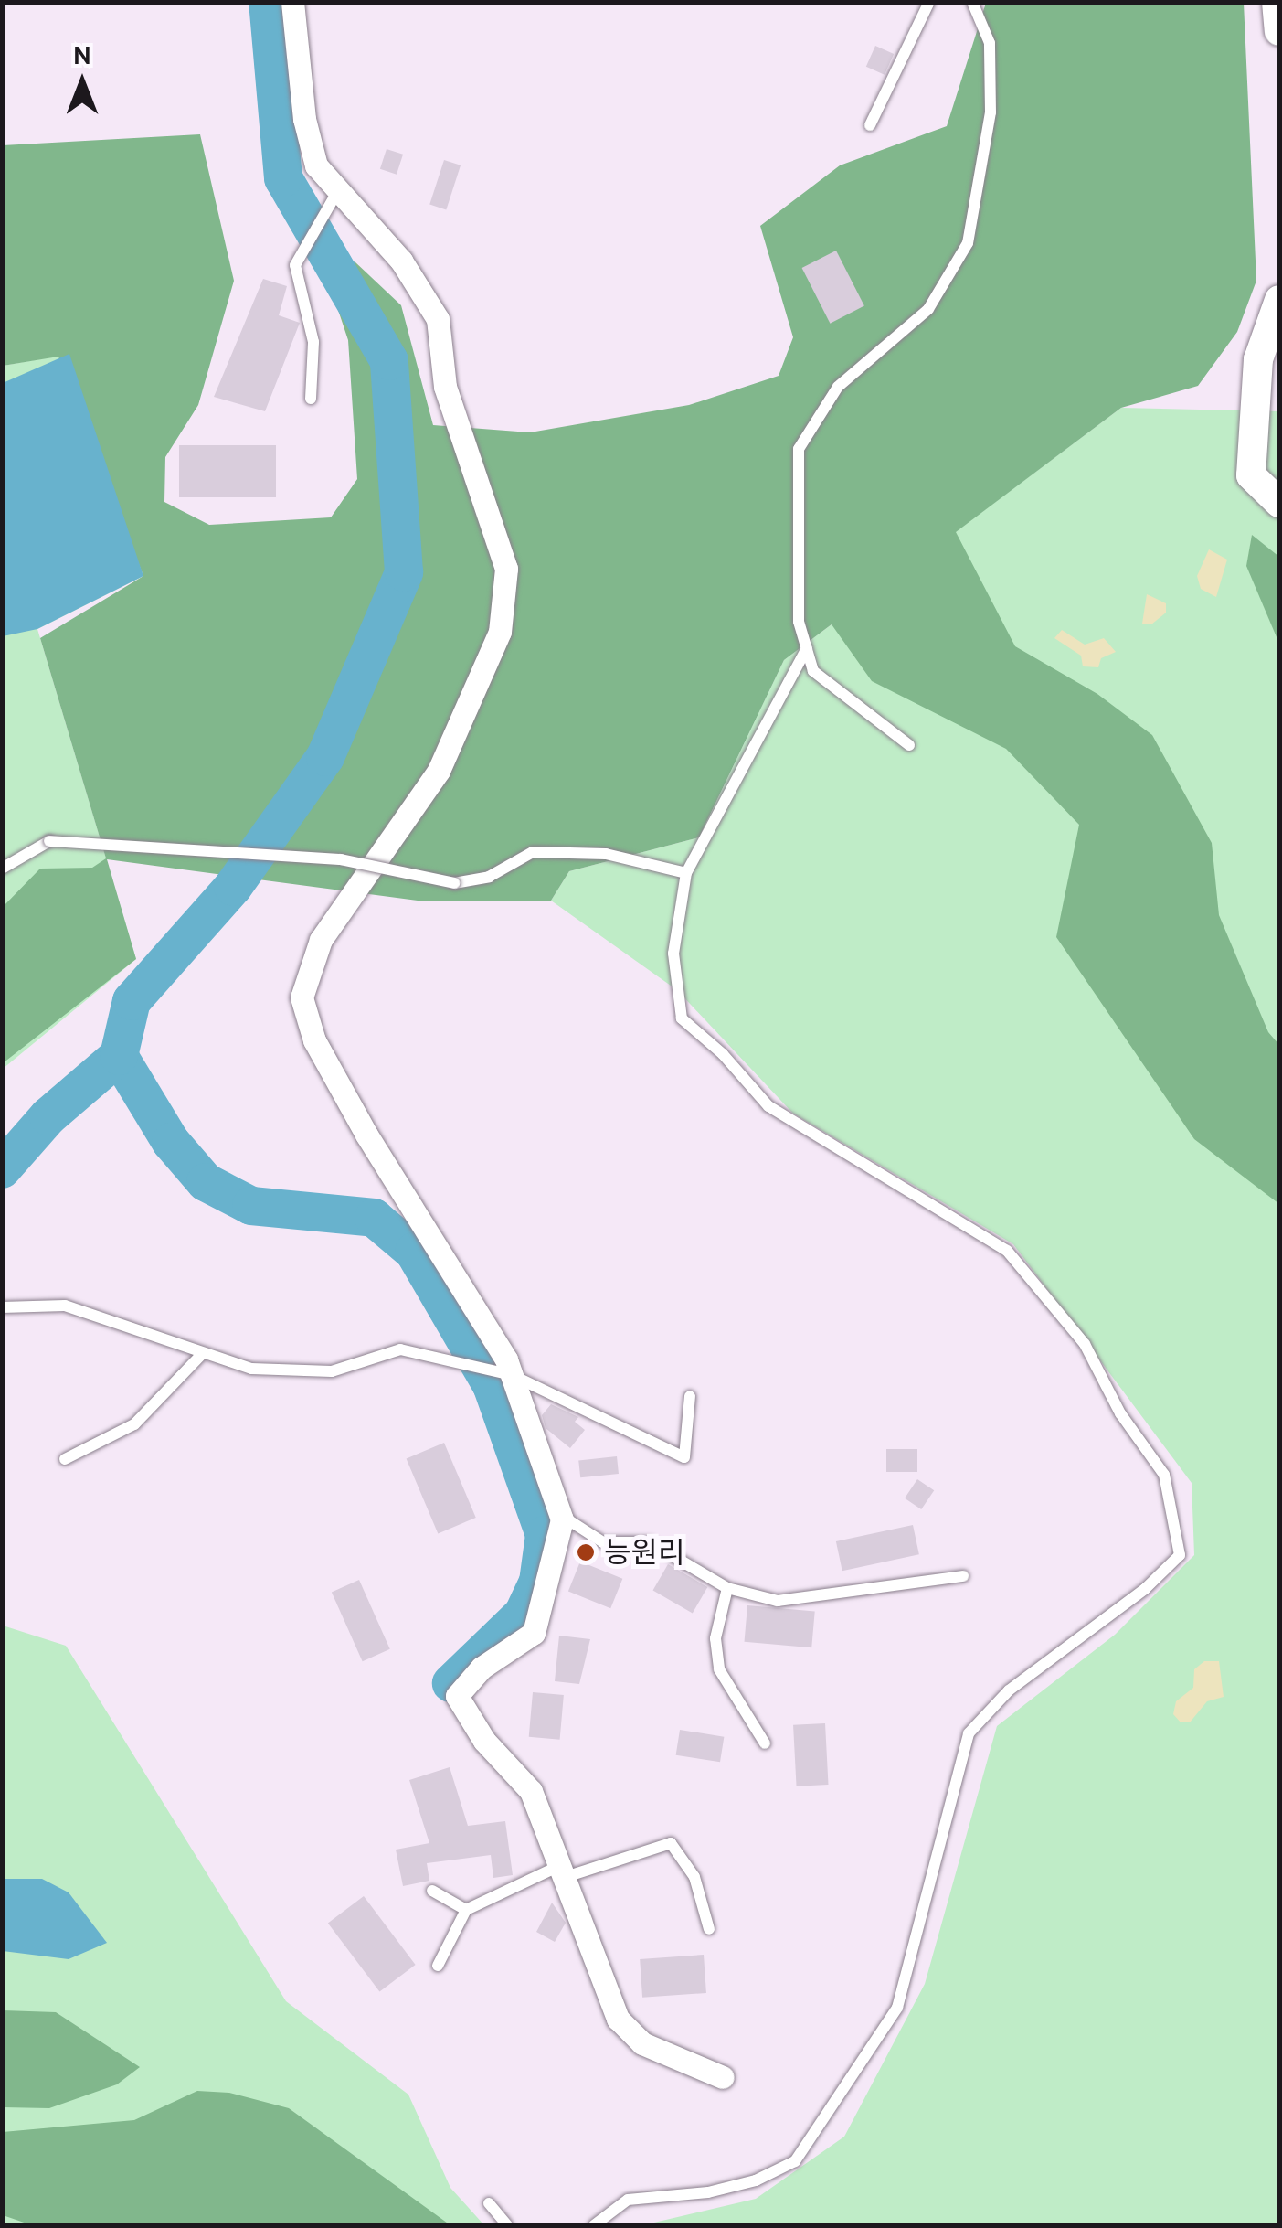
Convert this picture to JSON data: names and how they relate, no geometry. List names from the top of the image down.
{
  "places": ["능원리"],
  "north": "top"
}
